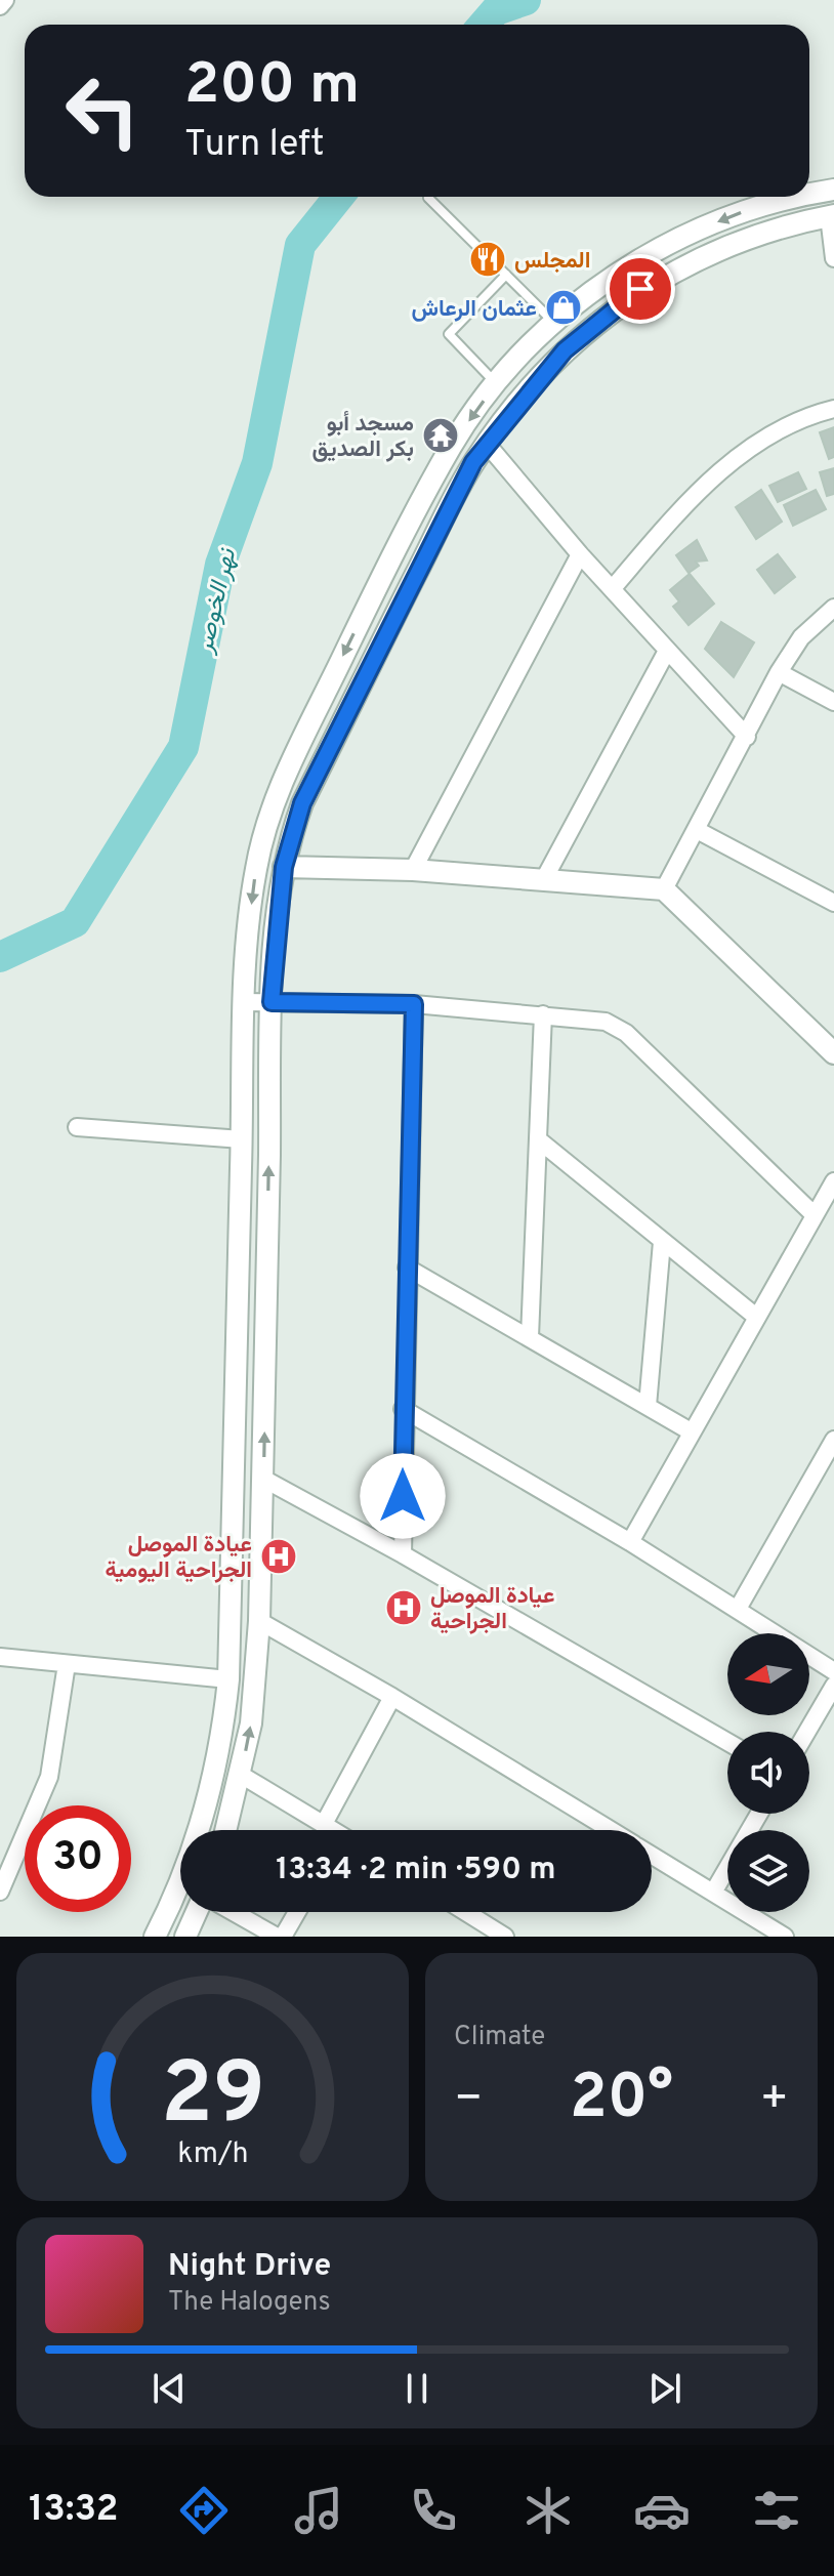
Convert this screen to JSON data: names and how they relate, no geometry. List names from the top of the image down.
{
  "water": ["نهر الخوصر"],
  "places": {
    "restaurant": ["المجلس"],
    "shop": ["عثمان الرعاش"],
    "temple": ["مسجد أبو بكر الصديق"],
    "hospital": ["عيادة الموصل الجراحية اليومية", "عيادة الموصل الجراحية"]
  },
  "north": "left",
  "page": {
    "turn": ["200 m", "Turn left"],
    "limit": "30",
    "trip": "13:34 · 2 min · 590 m",
    "tile": "Climate",
    "heat": ["−", "20°", "+"],
    "song": ["Night Drive", "The Halogens"],
    "tabs": "13:32",
    "gauge": ["29", "km/h"]
  }
}
